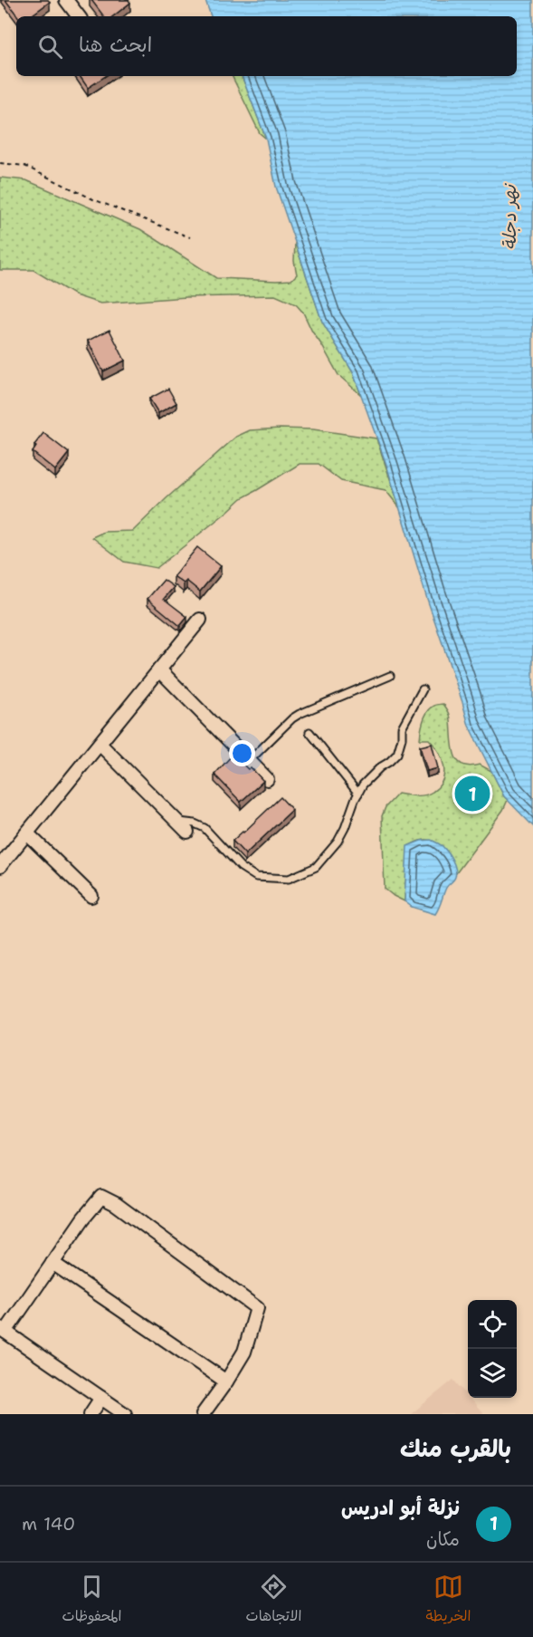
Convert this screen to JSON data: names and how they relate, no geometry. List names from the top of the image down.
{
  "water": ["نهر دجلة"],
  "page": {
    "search": "ابحث هنا",
    "pins": "1",
    "heading": "بالقرب منك",
    "list": [
      {
        "mark": "1",
        "name": "نزلة أبو ادريس",
        "note": "مكان",
        "value": "140 m"
      }
    ],
    "nav": ["الخريطة", "الاتجاهات", "المحفوظات"]
  }
}
